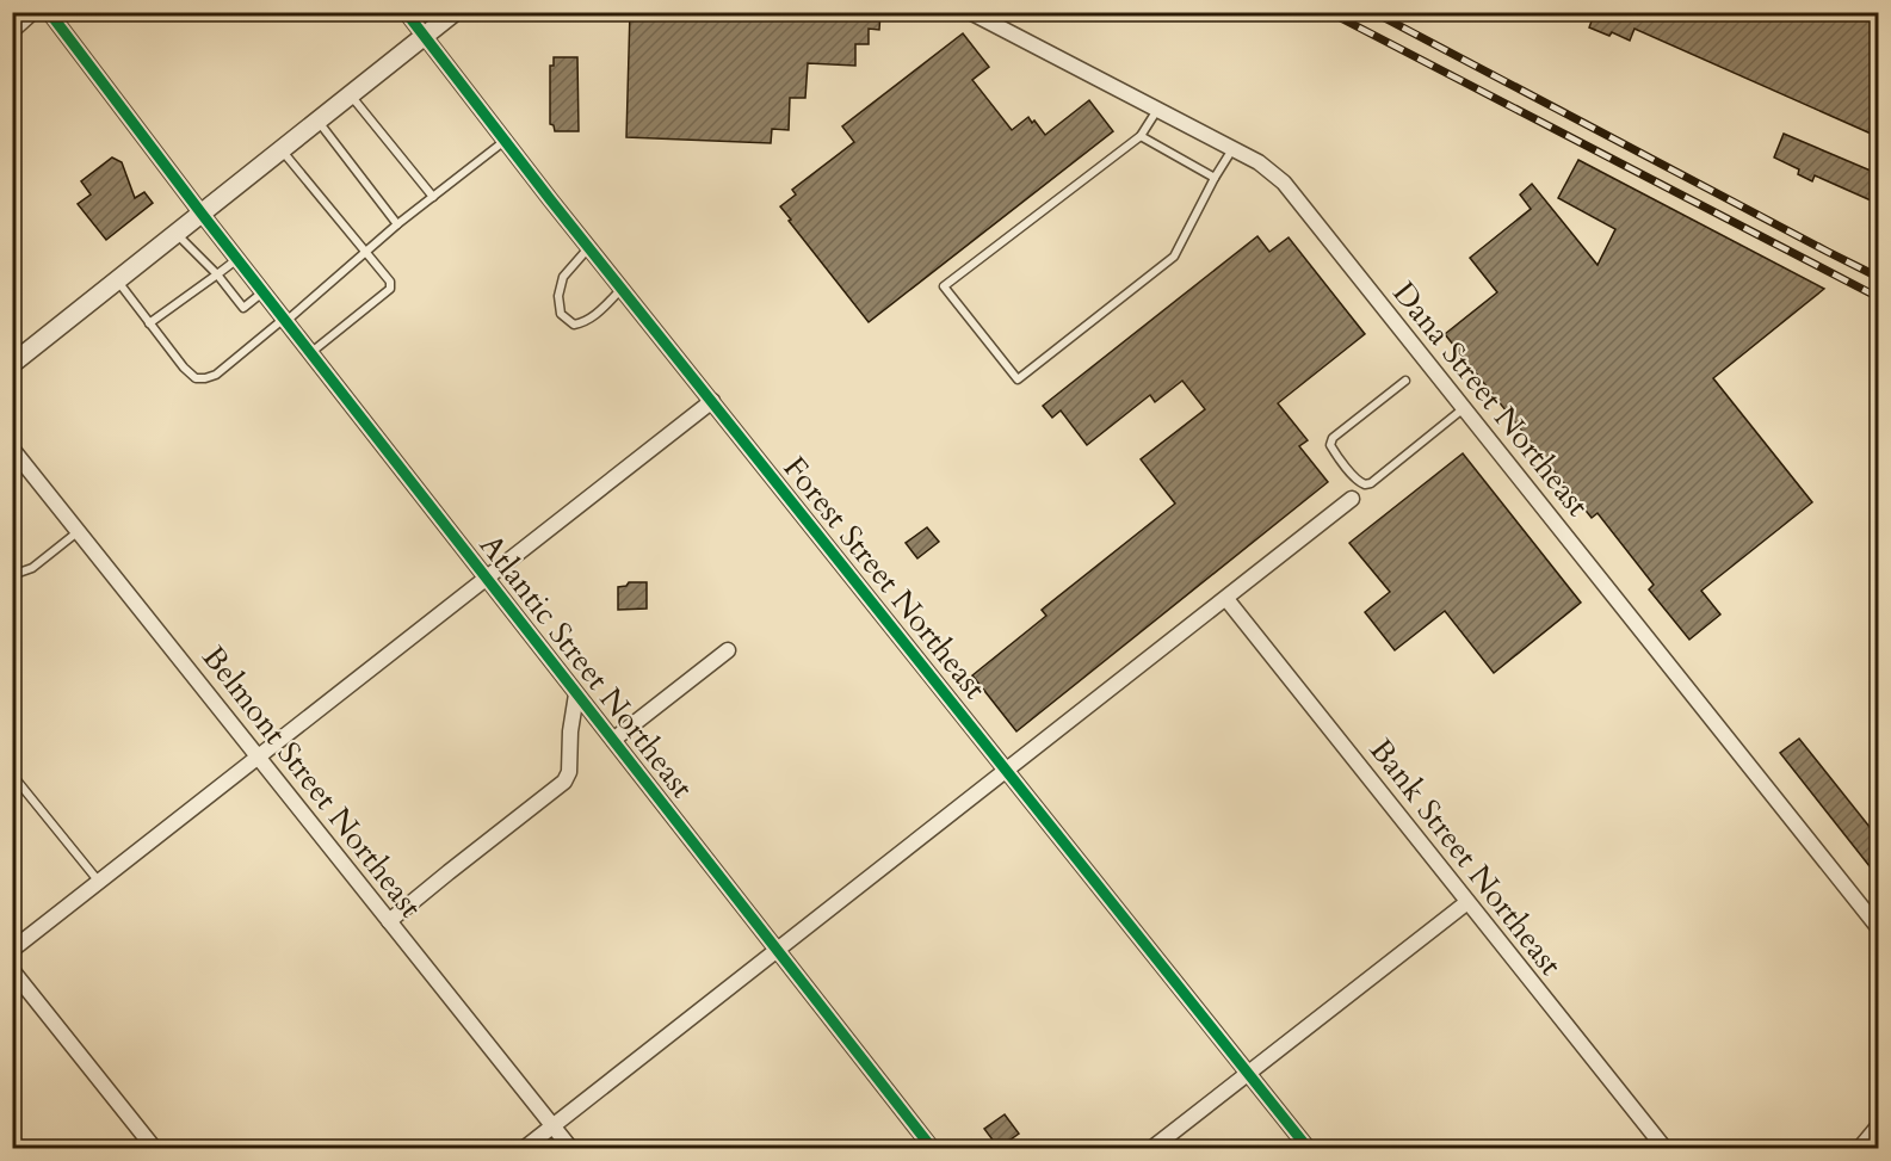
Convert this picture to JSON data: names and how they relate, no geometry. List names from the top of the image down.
{
  "streets": {
    "street": [
      "Dana Street Northeast",
      "Forest Street Northeast",
      "Atlantic Street Northeast",
      "Belmont Street Northeast",
      "Bank Street Northeast"
    ]
  }
}
